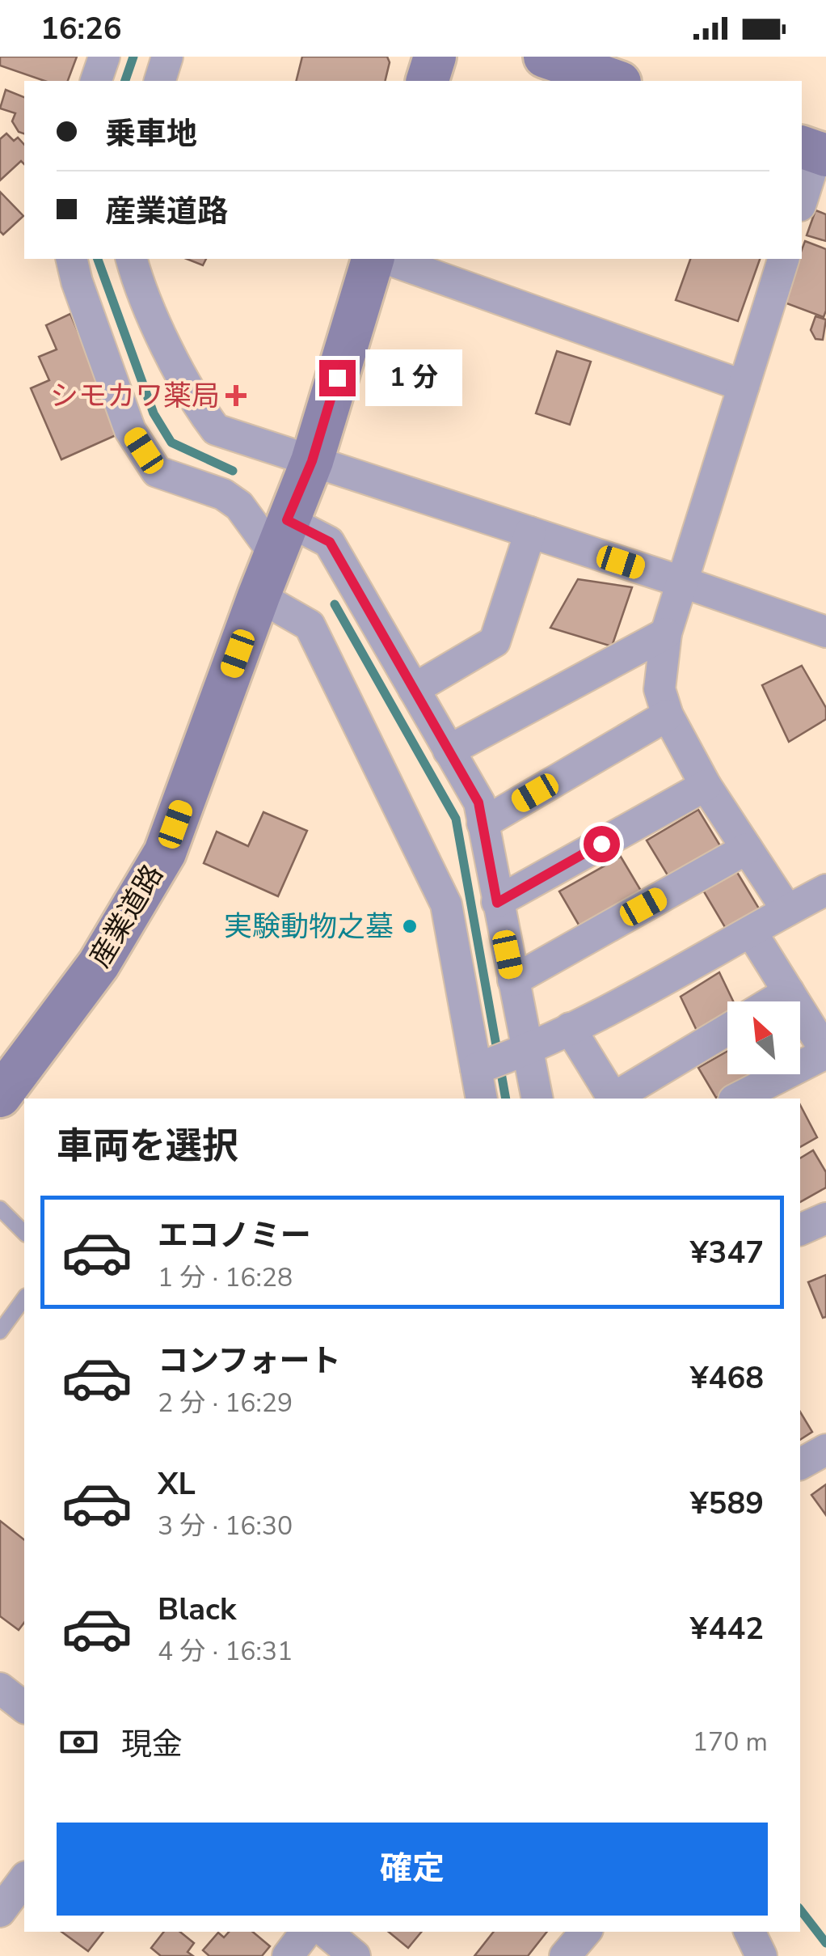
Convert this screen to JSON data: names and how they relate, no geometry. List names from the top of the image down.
{
  "streets": {
    "street": ["産業道路"]
  },
  "places": {
    "health": ["シモカワ薬局"],
    "other": ["実験動物之墓"]
  },
  "north": "top left",
  "page": {
    "status": "16:26",
    "banner": ["乗車地", "産業道路"],
    "bubble": "1 分",
    "heading": "車両を選択",
    "list": [
      {
        "name": "エコノミー",
        "note": "1 分 · 16:28",
        "value": "¥347"
      },
      {
        "name": "コンフォート",
        "note": "2 分 · 16:29",
        "value": "¥468"
      },
      {
        "name": "XL",
        "note": "3 分 · 16:30",
        "value": "¥589"
      },
      {
        "name": "Black",
        "note": "4 分 · 16:31",
        "value": "¥442"
      }
    ],
    "pay": ["現金", "170 m"],
    "buttons": "確定"
  }
}
